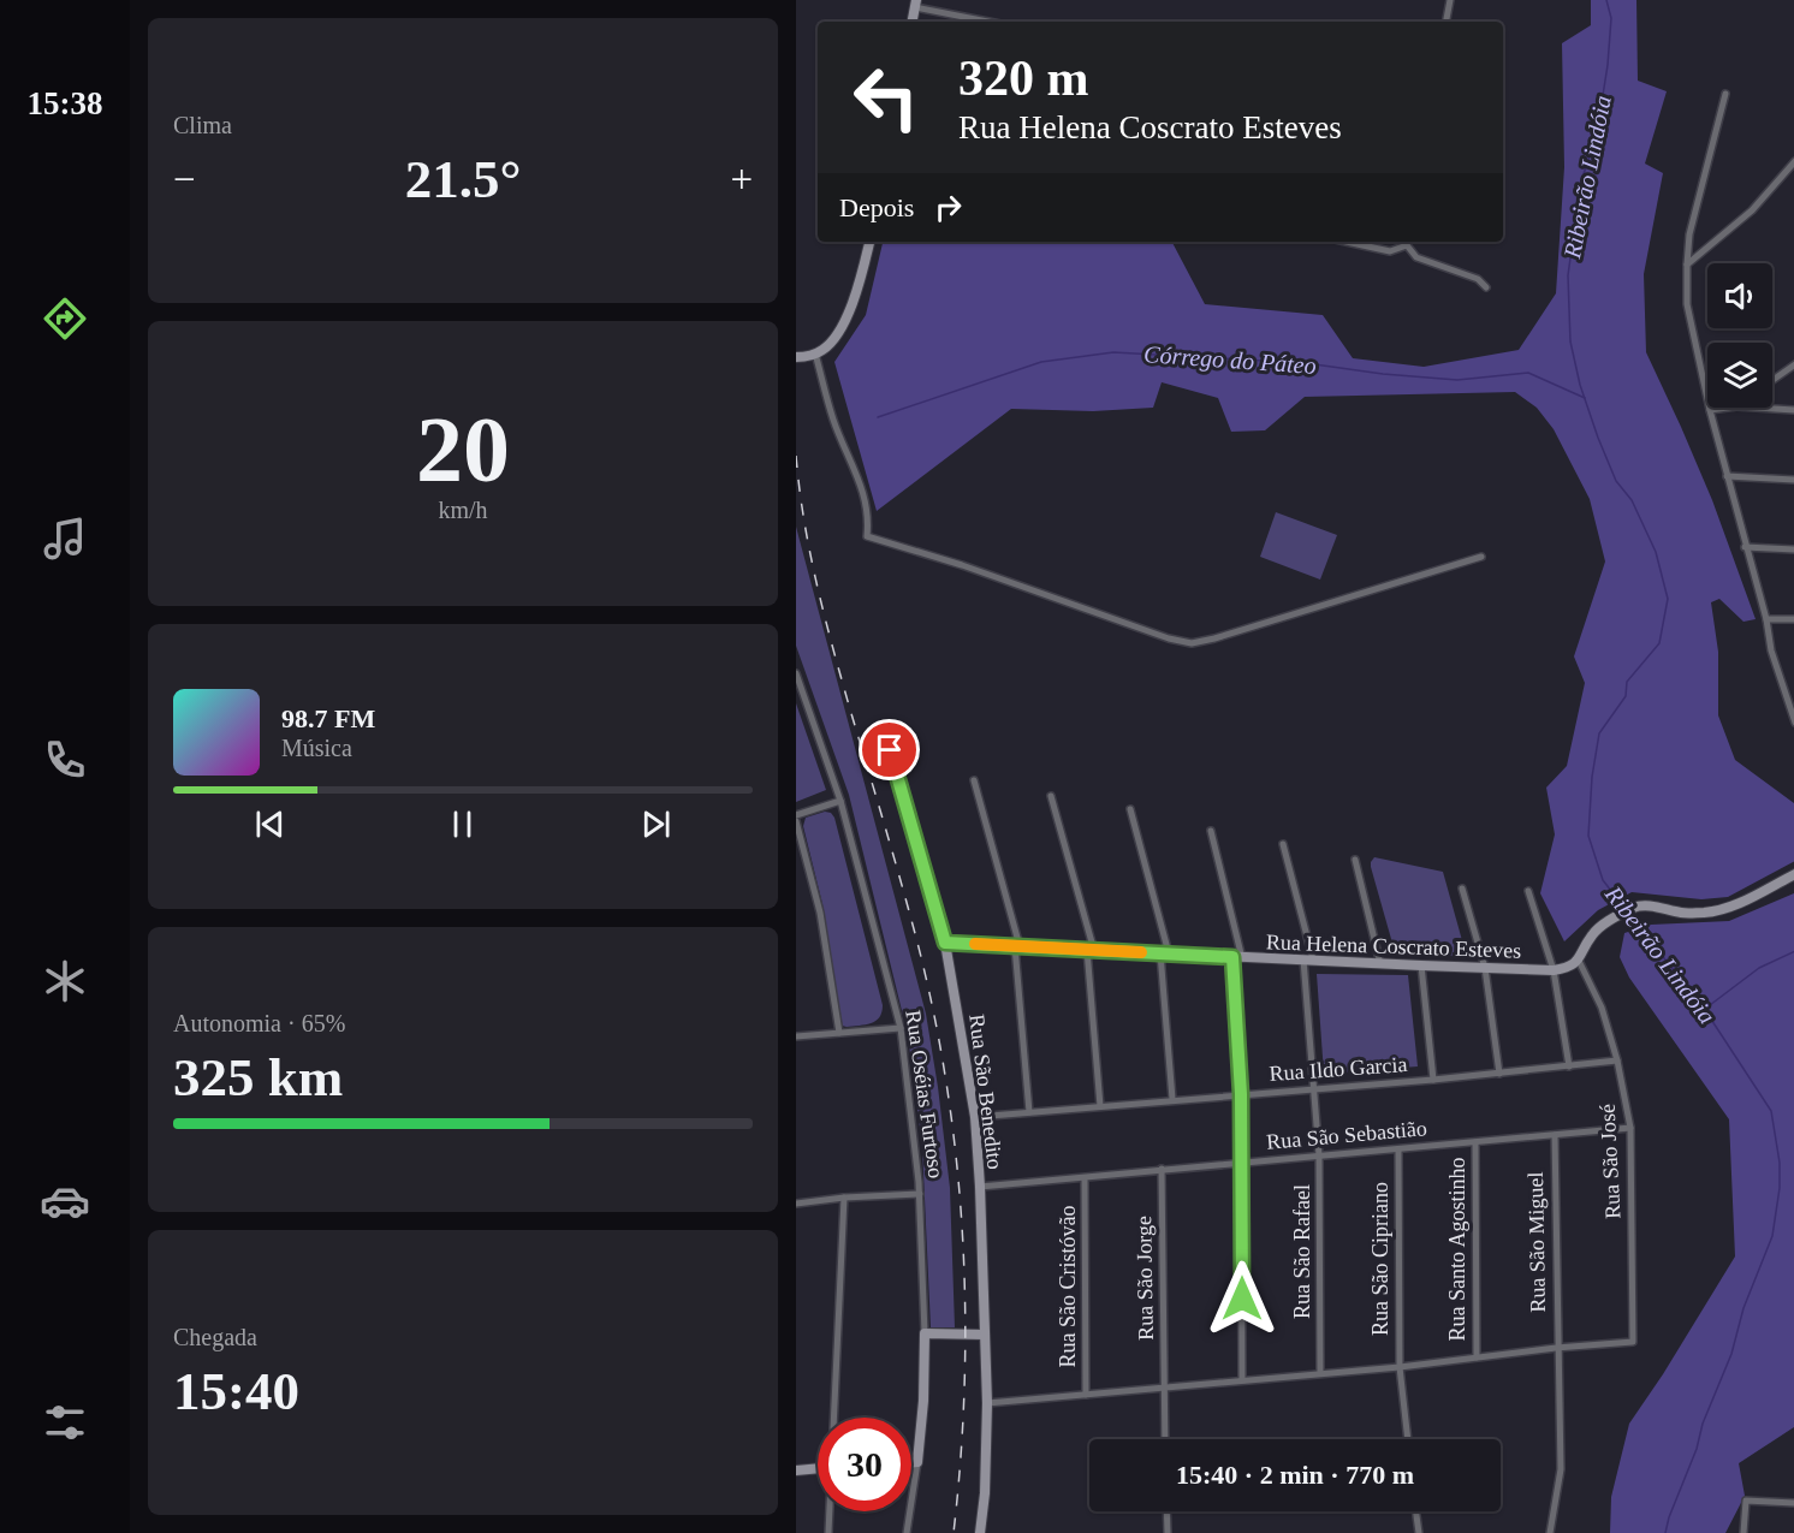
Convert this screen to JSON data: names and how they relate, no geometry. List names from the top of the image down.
{
  "streets": {
    "street": [
      "Rua Helena Coscrato Esteves",
      "Rua Ildo Garcia",
      "Rua São Benedito",
      "Rua Oséias Furtoso",
      "Rua São Sebastião",
      "Rua São José",
      "Rua São Miguel",
      "Rua Santo Agostinho",
      "Rua São Rafael",
      "Rua São Cipriano",
      "Rua São Jorge",
      "Rua São Cristóvão"
    ]
  },
  "crossings": [
    ["Rua Helena Coscrato Esteves", "Rua São Benedito"],
    ["Rua Helena Coscrato Esteves", "Rua São José"],
    ["Rua Helena Coscrato Esteves", "Rua São Rafael"],
    ["Rua Ildo Garcia", "Rua São Benedito"],
    ["Rua Ildo Garcia", "Rua São José"],
    ["Rua Ildo Garcia", "Rua São Rafael"],
    ["Rua São Benedito", "Rua São Sebastião"],
    ["Rua São Sebastião", "Rua São José"],
    ["Rua São Sebastião", "Rua São Miguel"],
    ["Rua São Sebastião", "Rua Santo Agostinho"],
    ["Rua São Sebastião", "Rua São Rafael"],
    ["Rua São Sebastião", "Rua São Cipriano"],
    ["Rua São Sebastião", "Rua São Jorge"],
    ["Rua São Sebastião", "Rua São Cristóvão"],
    ["Rua São José", "Rua São Miguel"]
  ],
  "water": ["Ribeirão Lindóia", "Córrego do Páteo"],
  "page": {
    "tabs": "15:38",
    "tile": [
      "Clima",
      ["20", "km/h"],
      ["Autonomia · 65%", "325 km"],
      ["Chegada", "15:40"]
    ],
    "turn": ["320 m", "Rua Helena Coscrato Esteves"],
    "heat": ["−", "21.5°", "+"],
    "then": "Depois",
    "song": ["98.7 FM", "Música"],
    "limit": "30",
    "trip": "15:40 · 2 min · 770 m"
  }
}
